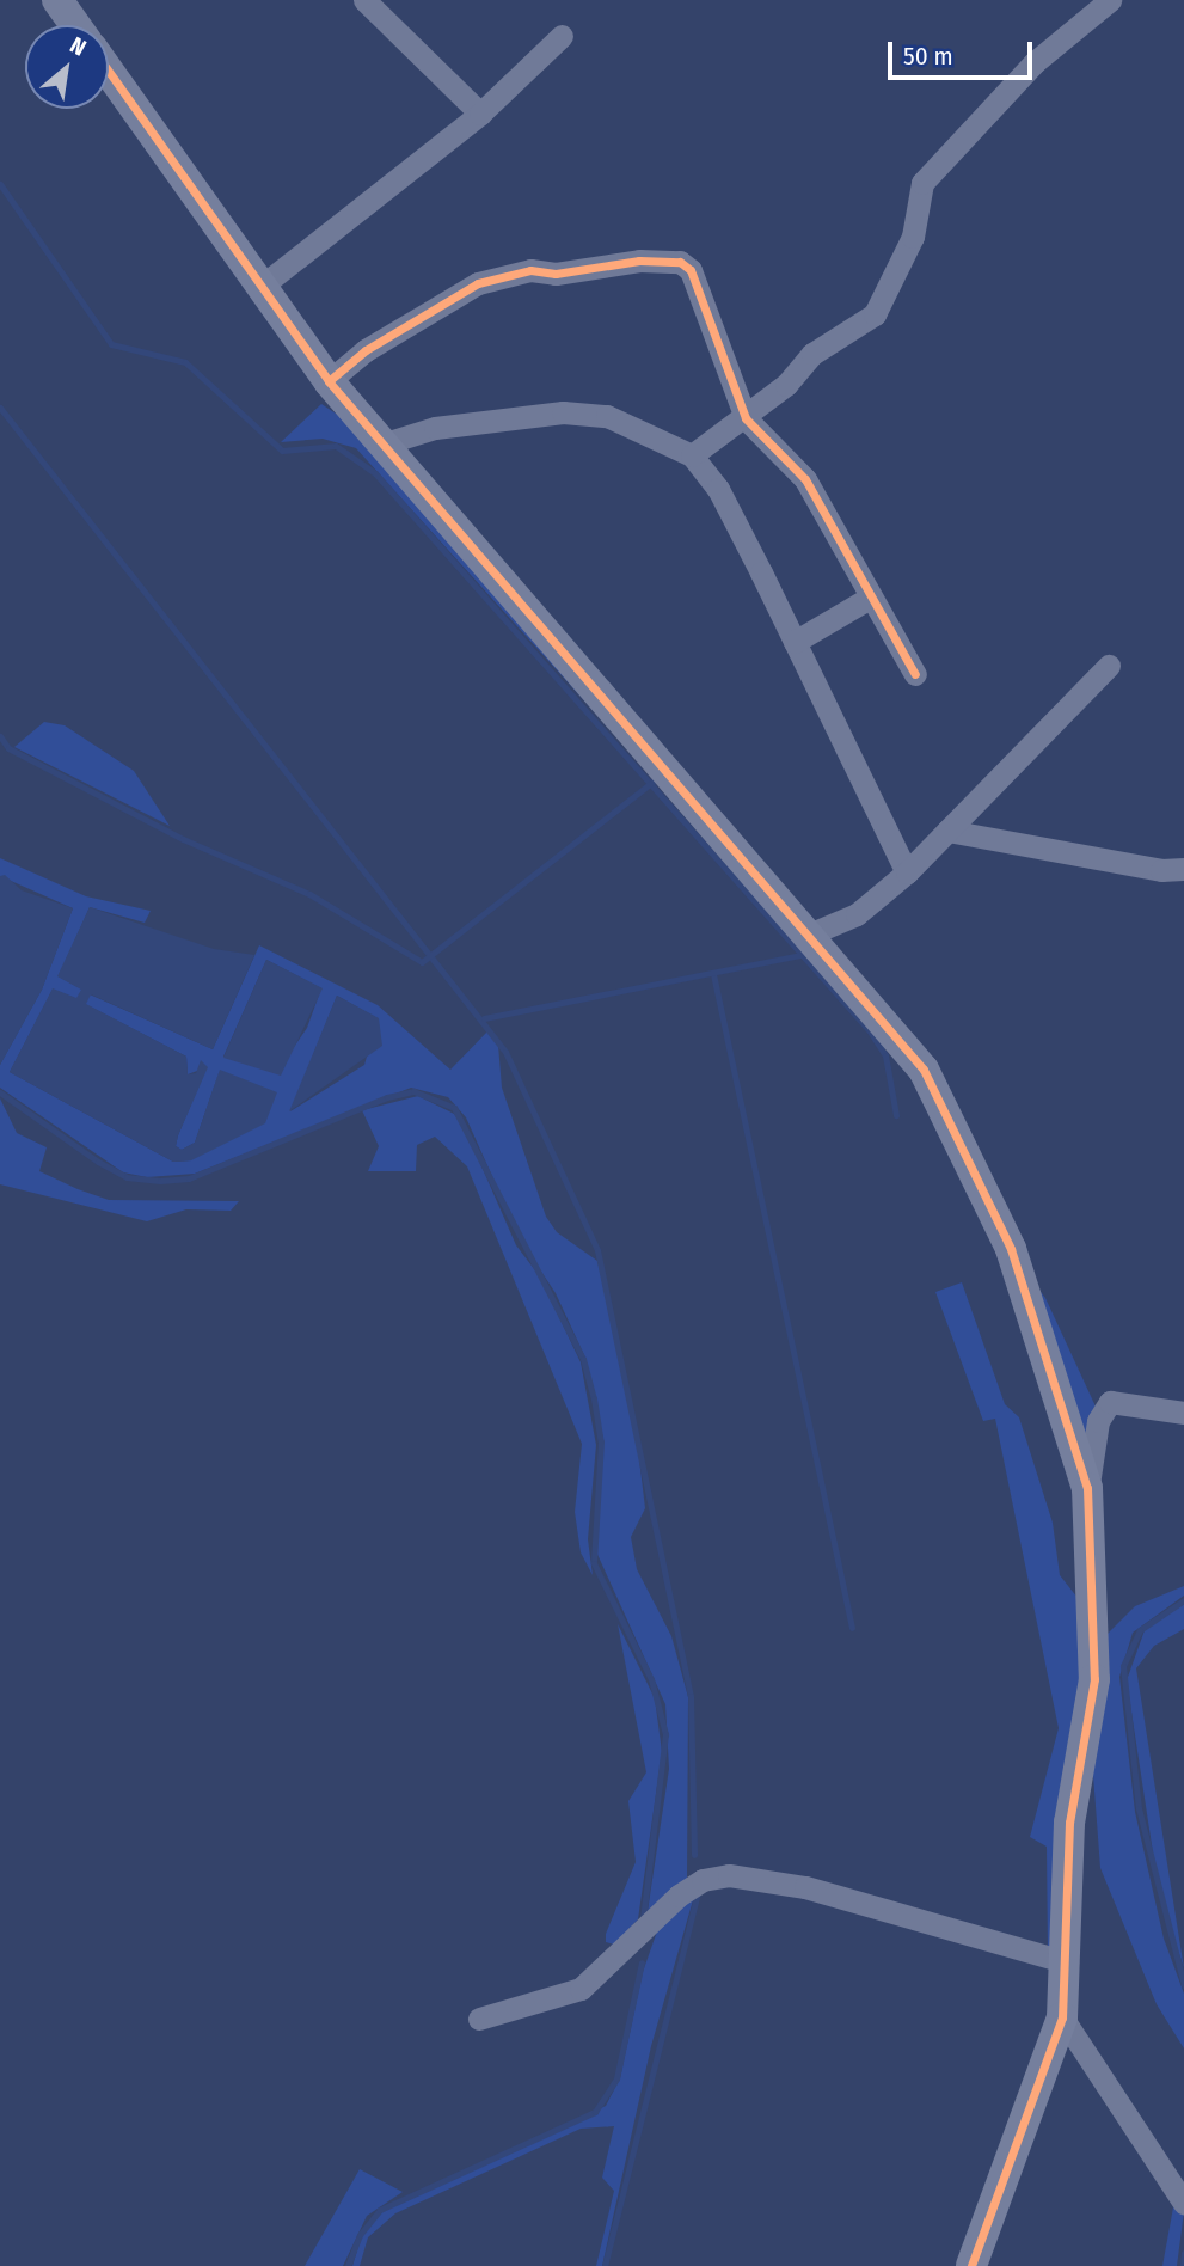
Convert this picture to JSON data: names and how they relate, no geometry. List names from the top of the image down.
{
  "scale_bar": "50 m",
  "north": "top right"
}
